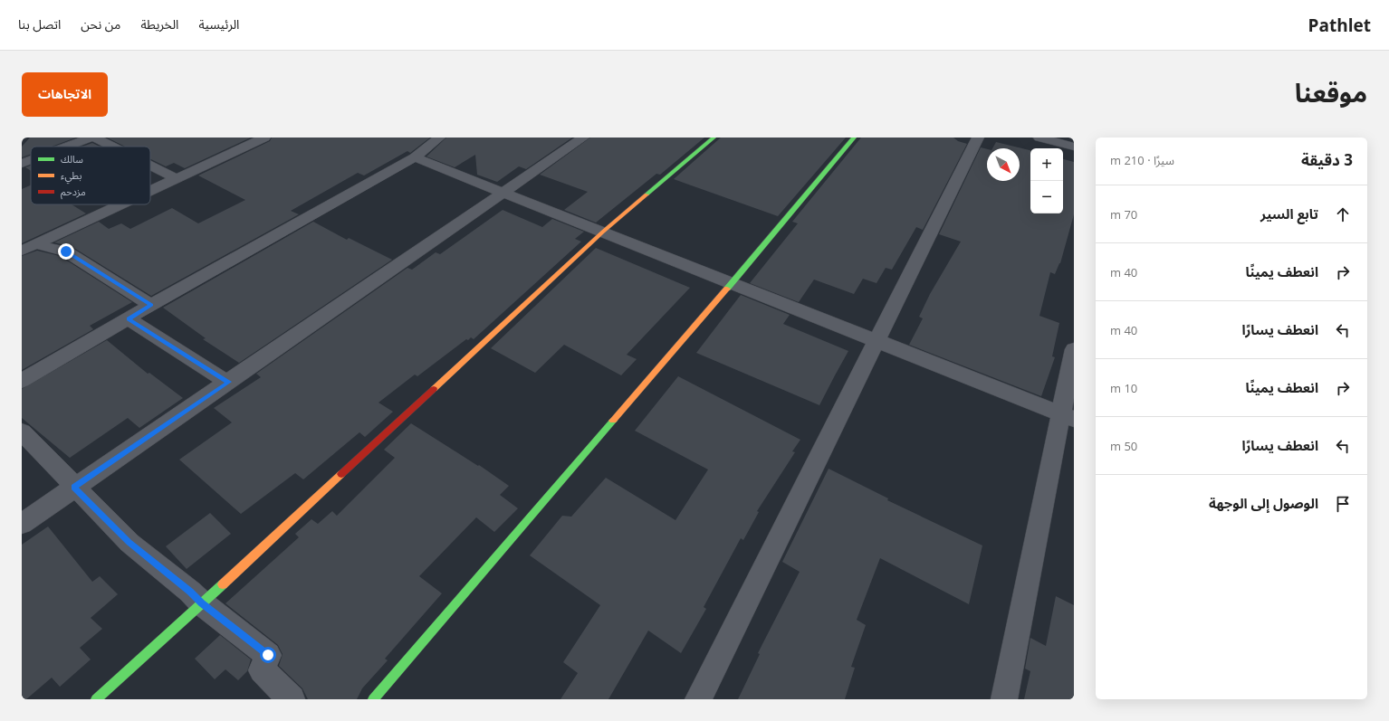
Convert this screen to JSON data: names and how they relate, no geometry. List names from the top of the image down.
{
  "legend": ["سالك", "بطيء", "مزدحم"],
  "north": "bottom right",
  "page": {
    "header": "Pathlet",
    "nav": [
      "الرئيسية",
      "الخريطة",
      "من نحن",
      "اتصل بنا"
    ],
    "title": "موقعنا",
    "buttons": "الاتجاهات",
    "heading": ["3 دقيقة", "سيرًا · 210 m"],
    "map_buttons": ["+", "−"],
    "list": [
      ["تابع السير", "70 m"],
      ["انعطف يمينًا", "40 m"],
      ["انعطف يسارًا", "40 m"],
      ["انعطف يمينًا", "10 m"],
      ["انعطف يسارًا", "50 m"],
      "الوصول إلى الوجهة"
    ]
  }
}
